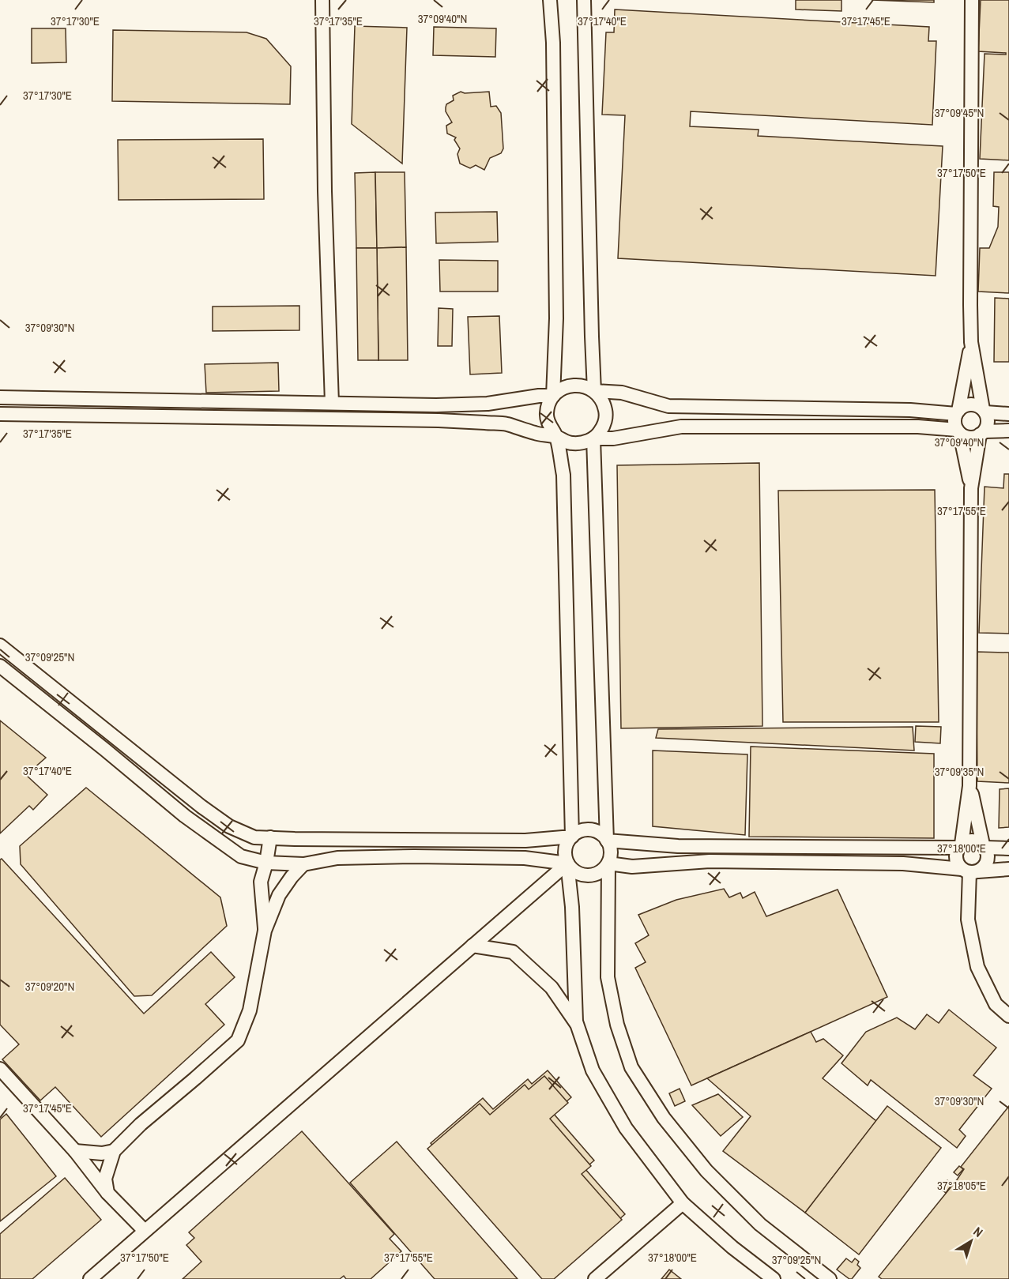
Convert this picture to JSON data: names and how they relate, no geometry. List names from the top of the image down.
{
  "north": "top right",
  "coordinates": [
    "37°09'40\"N",
    "37°17'30\"E",
    "37°17'35\"E",
    "37°17'40\"E",
    "37°17'45\"E",
    "37°09'45\"N",
    "37°17'50\"E",
    "37°09'30\"N",
    "37°17'55\"E",
    "37°09'25\"N",
    "37°09'35\"N",
    "37°18'00\"E",
    "37°09'20\"N",
    "37°18'05\"E"
  ]
}
